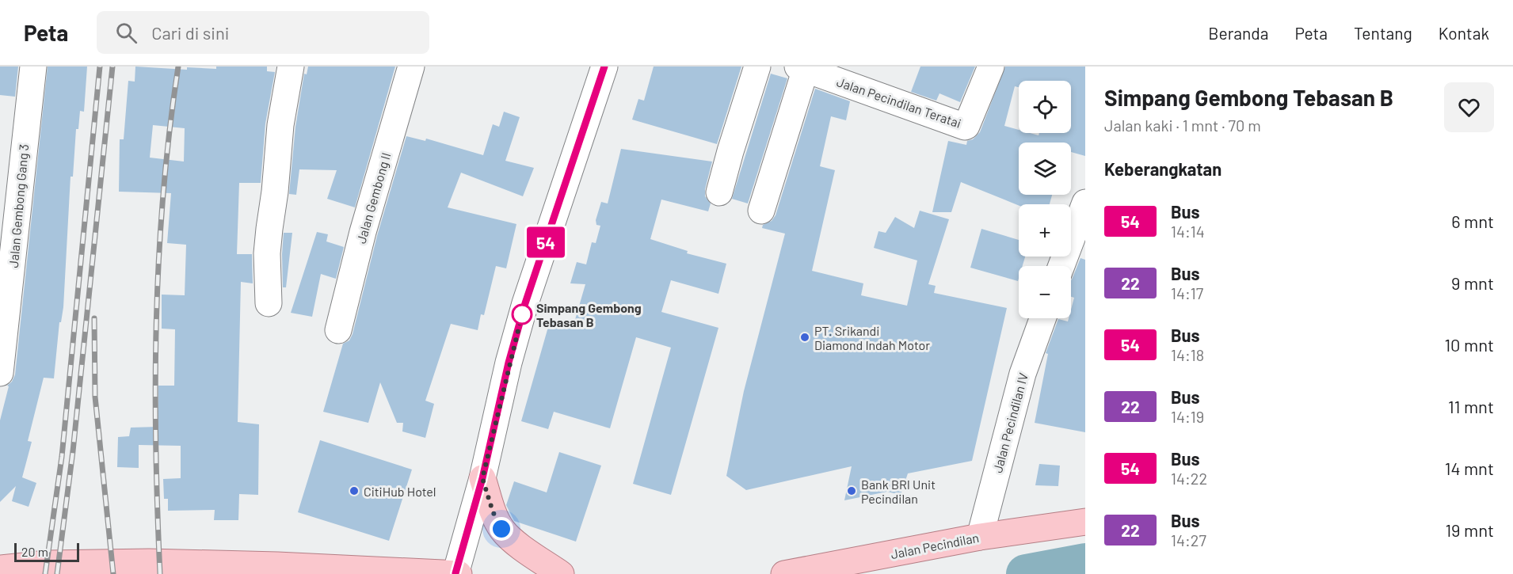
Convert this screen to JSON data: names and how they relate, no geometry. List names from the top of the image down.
{
  "streets": {
    "main road": ["Jalan Pecindilan"],
    "street": [
      "Jalan Pecindilan Teratai",
      "Jalan Gembong II",
      "Jalan Gembong Gang 3",
      "Jalan Pecindilan IV"
    ]
  },
  "crossings": [
    ["Jalan Pecindilan IV", "Jalan Pecindilan"]
  ],
  "places": [
    "Simpang Gembong Tebasan B",
    "PT. Srikandi Diamond Indah Motor",
    "CitiHub Hotel",
    "Bank BRI Unit Pecindilan"
  ],
  "lines": ["bus line 54"],
  "scale_bar": "20 m",
  "page": {
    "header": "Peta",
    "search": "Cari di sini",
    "nav": [
      "Beranda",
      "Peta",
      "Tentang",
      "Kontak"
    ],
    "on_map": "54",
    "heading": [
      ["Simpang Gembong Tebasan B", "Jalan kaki · 1 mnt · 70 m"],
      "Keberangkatan"
    ],
    "map_buttons": ["+", "−"],
    "list": [
      {
        "mark": "54",
        "name": "Bus",
        "note": "14:14",
        "value": "6 mnt"
      },
      {
        "mark": "22",
        "name": "Bus",
        "note": "14:17",
        "value": "9 mnt"
      },
      {
        "mark": "54",
        "name": "Bus",
        "note": "14:18",
        "value": "10 mnt"
      },
      {
        "mark": "22",
        "name": "Bus",
        "note": "14:19",
        "value": "11 mnt"
      },
      {
        "mark": "54",
        "name": "Bus",
        "note": "14:22",
        "value": "14 mnt"
      },
      {
        "mark": "22",
        "name": "Bus",
        "note": "14:27",
        "value": "19 mnt"
      }
    ],
    "scale": "20 m"
  }
}
